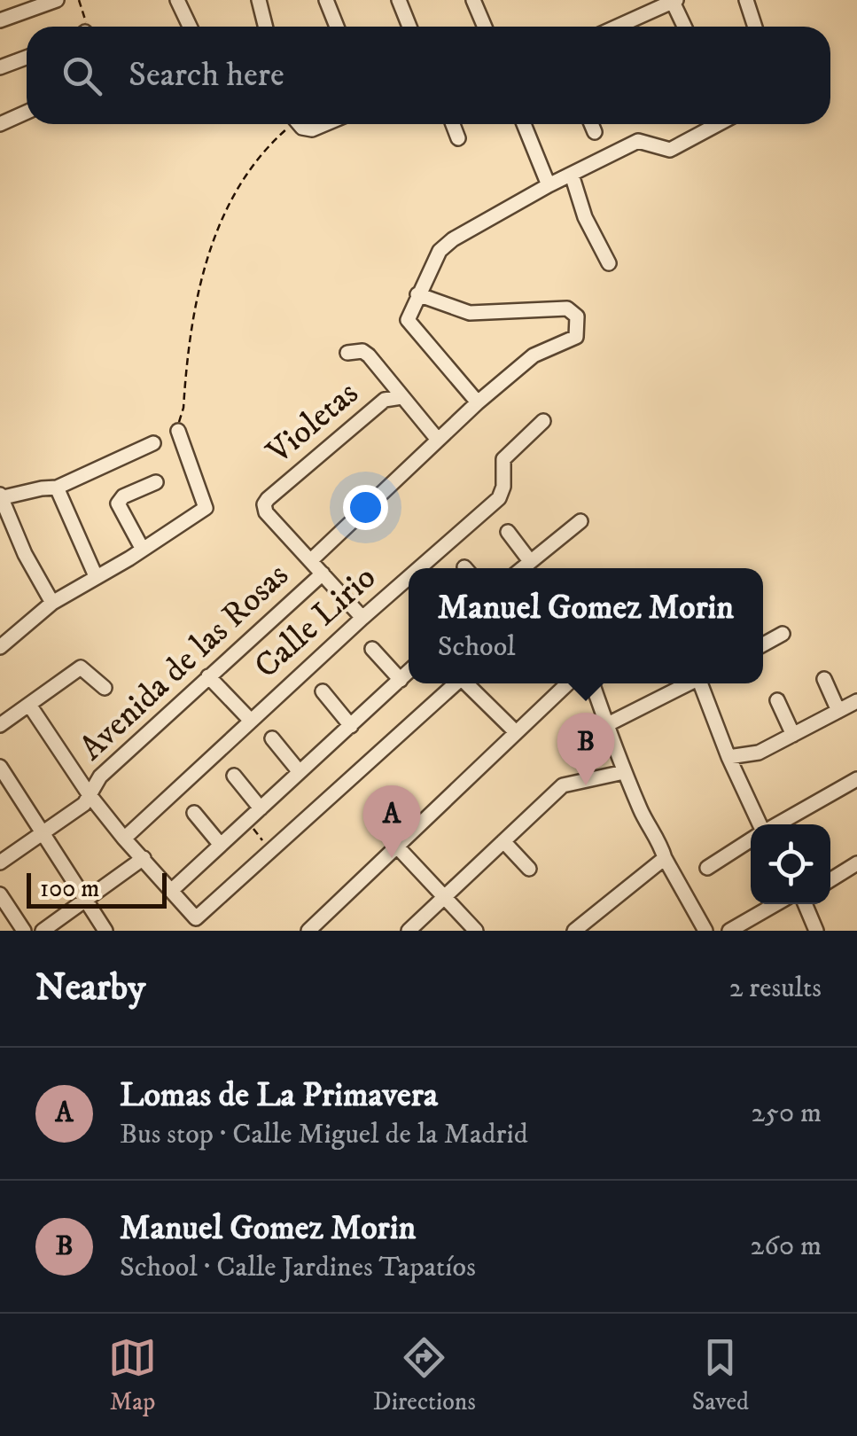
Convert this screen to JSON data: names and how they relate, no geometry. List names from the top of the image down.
{
  "streets": {
    "street": ["Violetas", "Calle Lirio", "Avenida de las Rosas"]
  },
  "crossings": [
    ["Violetas", "Avenida de las Rosas"]
  ],
  "scale_bar": "100 m",
  "page": {
    "search": "Search here",
    "popup": ["Manuel Gomez Morin", "School"],
    "pins": ["B", "A"],
    "scale": "100 m",
    "heading": ["Nearby", "2 results"],
    "list": [
      {
        "mark": "A",
        "name": "Lomas de La Primavera",
        "note": "Bus stop · Calle Miguel de la Madrid",
        "value": "250 m"
      },
      {
        "mark": "B",
        "name": "Manuel Gomez Morin",
        "note": "School · Calle Jardines Tapatíos",
        "value": "260 m"
      }
    ],
    "nav": ["Map", "Directions", "Saved"]
  }
}
